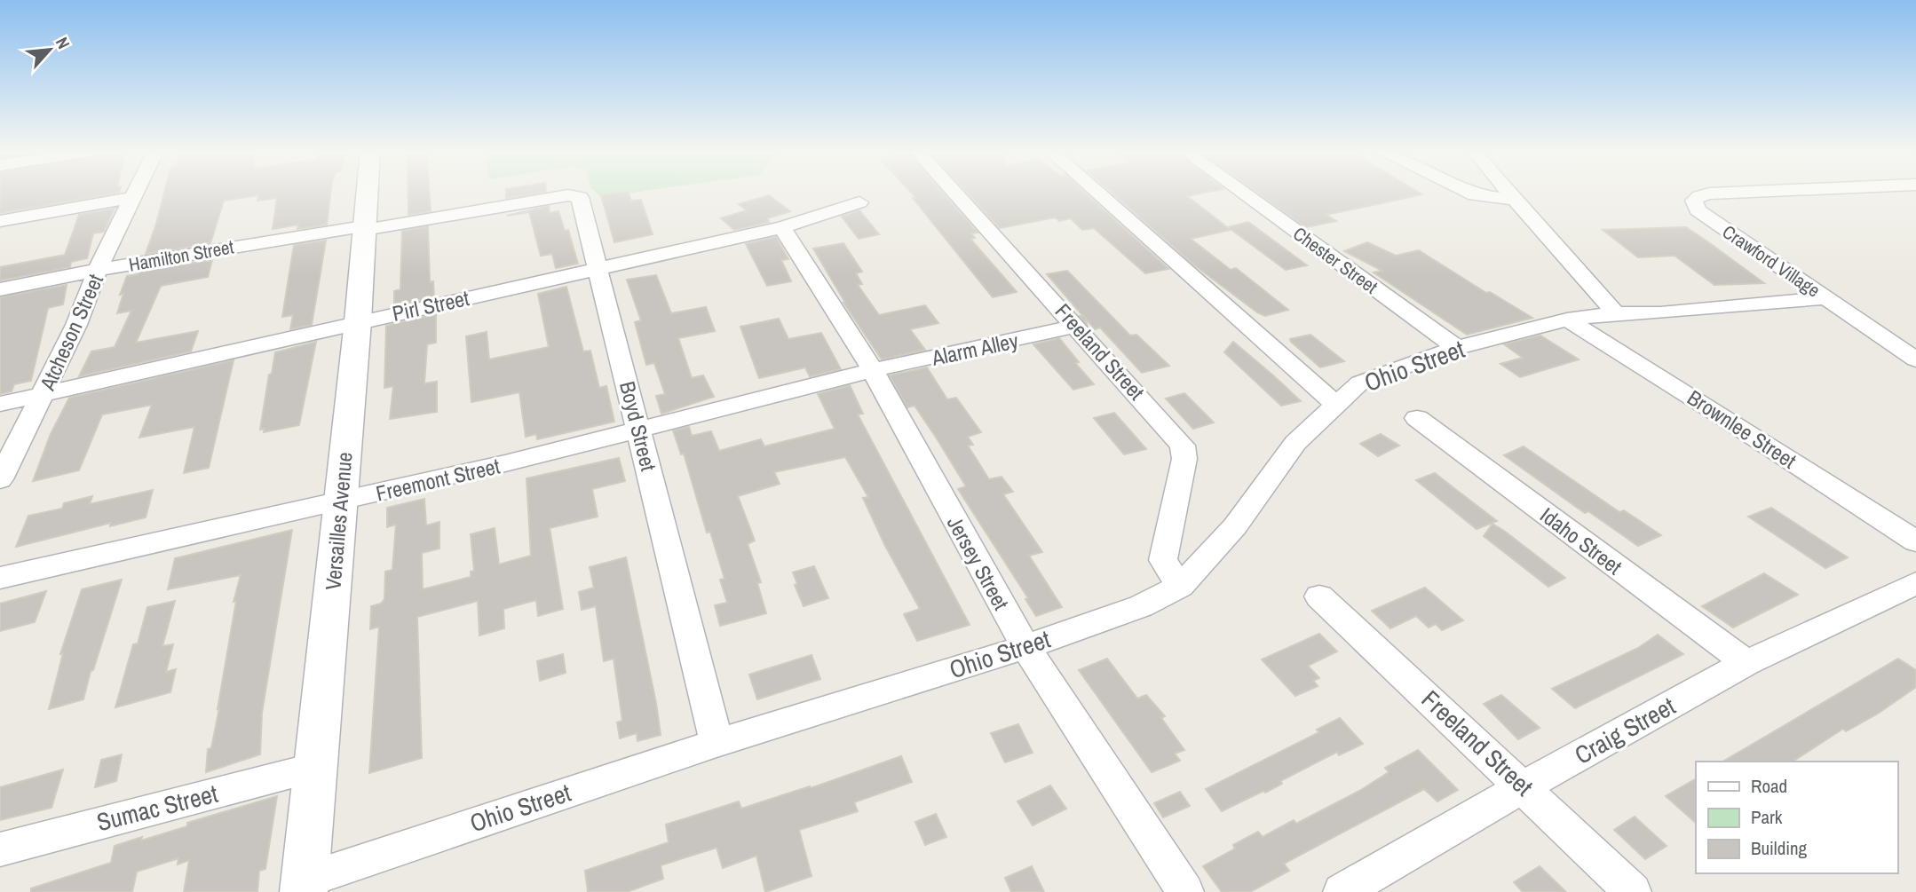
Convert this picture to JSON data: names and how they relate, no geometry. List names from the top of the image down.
{
  "streets": {
    "street": [
      "Hamilton Street",
      "Chester Street",
      "Crawford Village",
      "Pirl Street",
      "Atcheson Street",
      "Alarm Alley",
      "Freeland Street",
      "Ohio Street",
      "Boyd Street",
      "Brownlee Street",
      "Freemont Street",
      "Versailles Avenue",
      "Idaho Street",
      "Jersey Street",
      "Craig Street",
      "Sumac Street"
    ]
  },
  "crossings": [
    ["Hamilton Street", "Atcheson Street"],
    ["Hamilton Street", "Boyd Street"],
    ["Hamilton Street", "Versailles Avenue"],
    ["Chester Street", "Ohio Street"],
    ["Crawford Village", "Ohio Street"],
    ["Pirl Street", "Atcheson Street"],
    ["Pirl Street", "Boyd Street"],
    ["Pirl Street", "Versailles Avenue"],
    ["Pirl Street", "Jersey Street"],
    ["Alarm Alley", "Freeland Street"],
    ["Alarm Alley", "Freemont Street"],
    ["Alarm Alley", "Jersey Street"],
    ["Freeland Street", "Ohio Street"],
    ["Freeland Street", "Craig Street"],
    ["Ohio Street", "Boyd Street"],
    ["Ohio Street", "Brownlee Street"],
    ["Ohio Street", "Versailles Avenue"],
    ["Ohio Street", "Jersey Street"],
    ["Boyd Street", "Freemont Street"],
    ["Freemont Street", "Versailles Avenue"],
    ["Freemont Street", "Jersey Street"],
    ["Versailles Avenue", "Sumac Street"],
    ["Idaho Street", "Craig Street"]
  ],
  "legend": ["Road", "Park", "Building"],
  "north": "top right"
}
